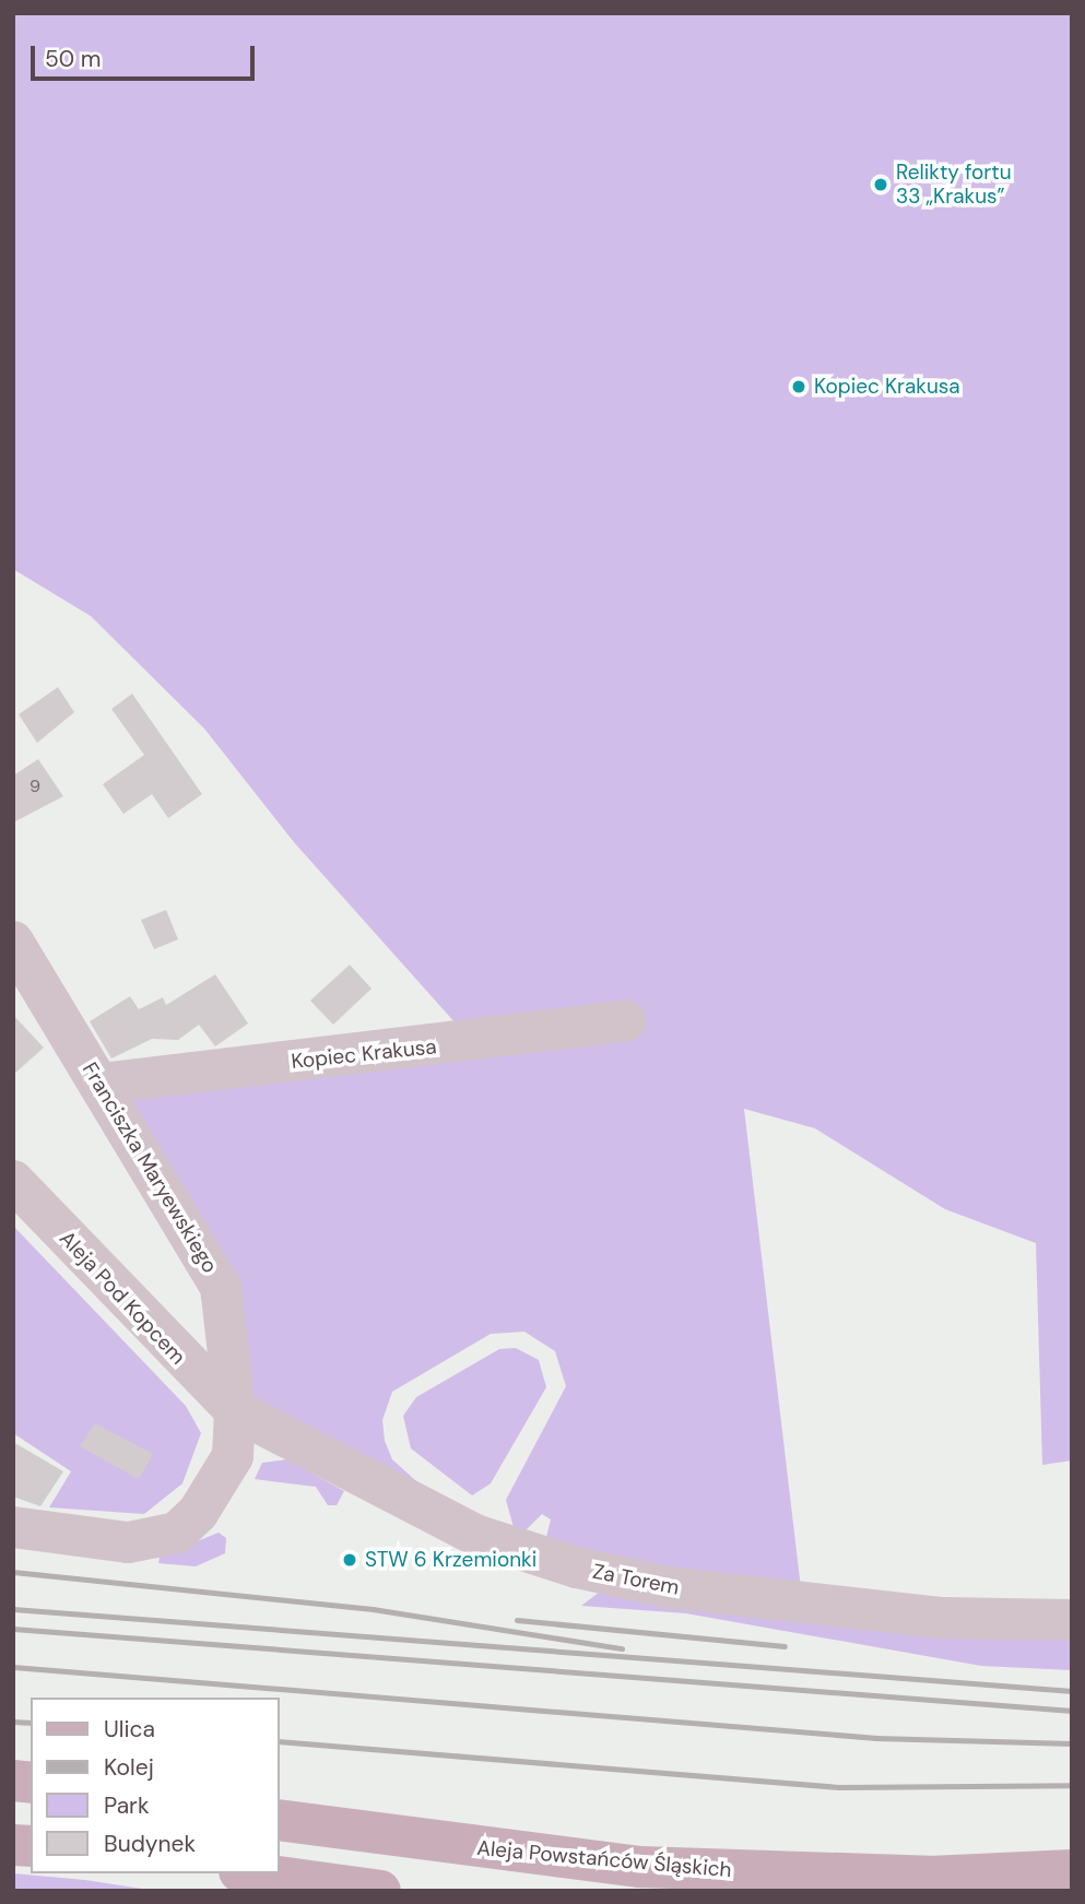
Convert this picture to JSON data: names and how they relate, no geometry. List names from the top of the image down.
{
  "streets": {
    "main road": ["Aleja Powstańców Śląskich"],
    "street": [
      "Kopiec Krakusa",
      "Franciszka Maryewskiego",
      "Aleja Pod Kopcem",
      "Za Torem"
    ]
  },
  "crossings": [
    ["Kopiec Krakusa", "Franciszka Maryewskiego"],
    ["Franciszka Maryewskiego", "Aleja Pod Kopcem"],
    ["Franciszka Maryewskiego", "Za Torem"],
    ["Aleja Pod Kopcem", "Za Torem"]
  ],
  "places": ["Relikty fortu 33 „Krakus”", "Kopiec Krakusa", "STW 6 Krzemionki"],
  "house_numbers": ["9"],
  "legend": [
    "Ulica",
    "Kolej",
    "Park",
    "Budynek"
  ],
  "scale_bar": "50 m"
}
